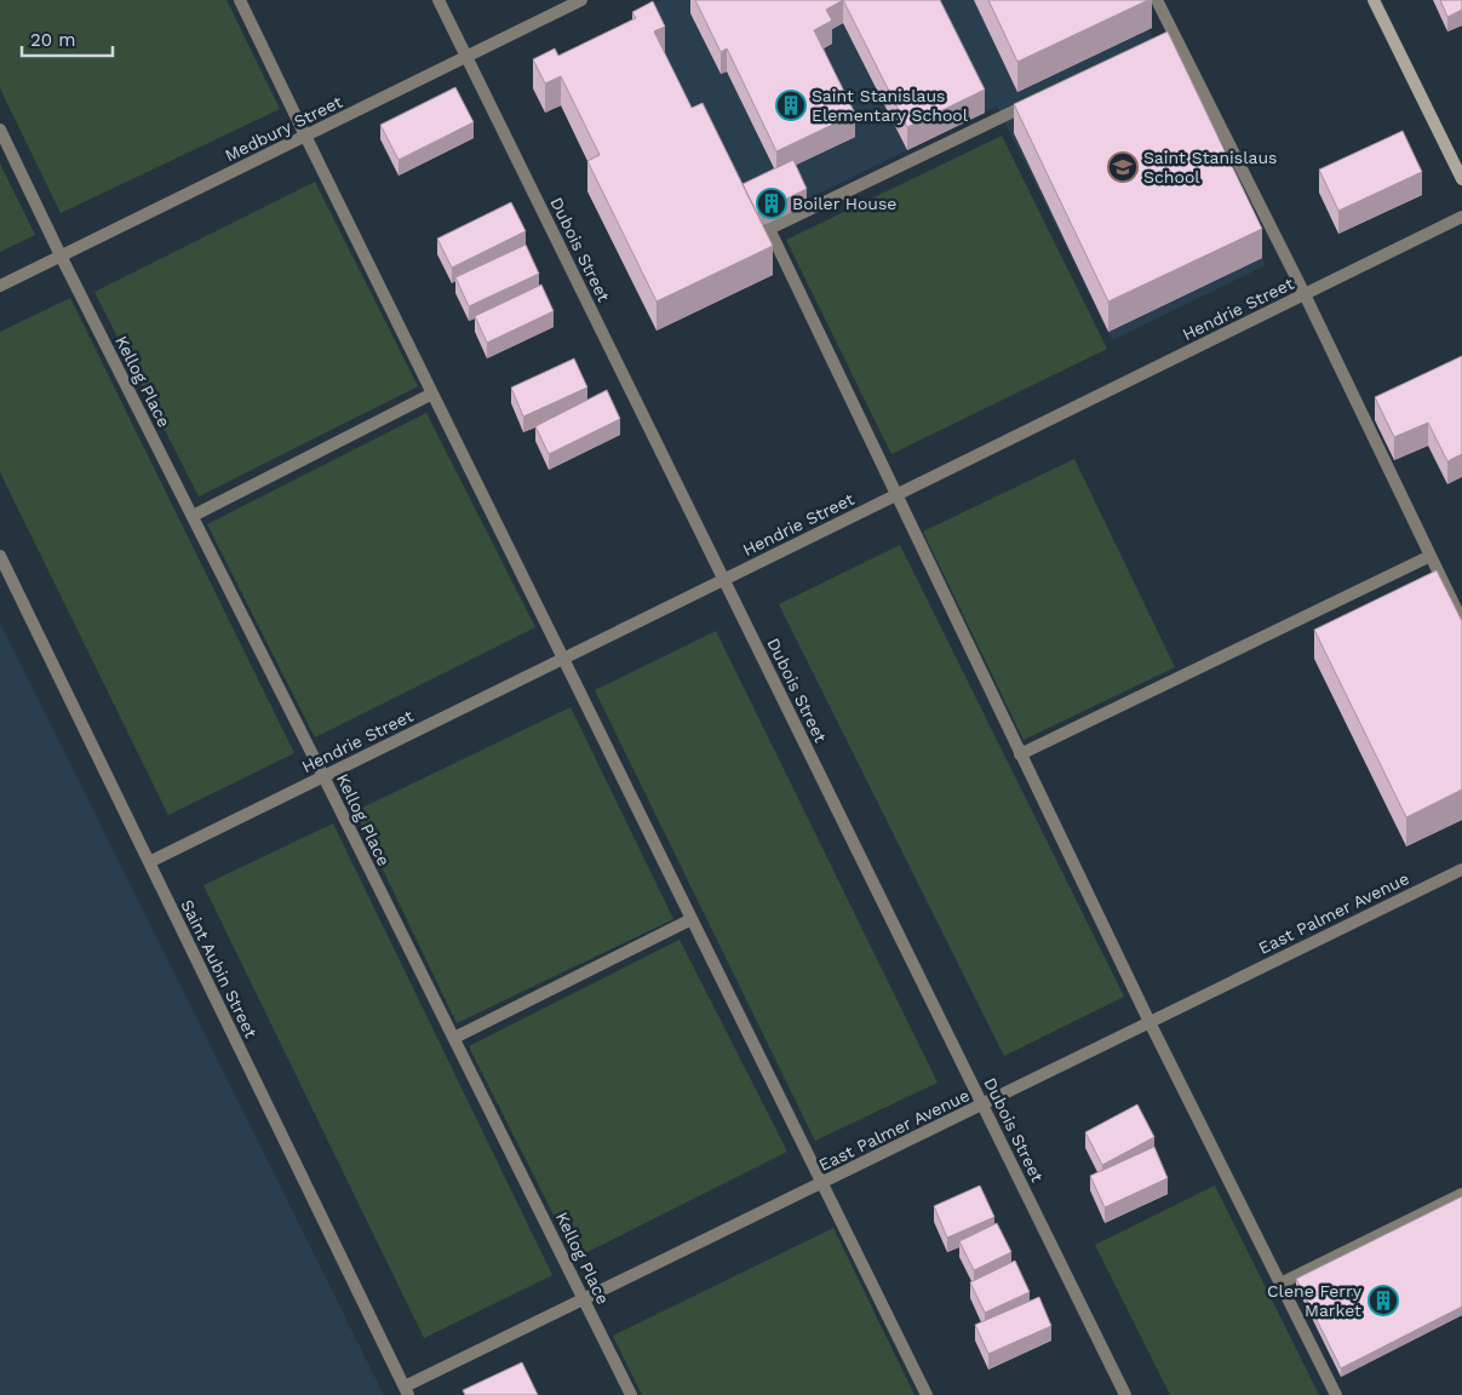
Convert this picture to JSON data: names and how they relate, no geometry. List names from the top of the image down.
{
  "streets": {
    "street": [
      "Medbury Street",
      "Dubois Street",
      "Hendrie Street",
      "Kellog Place",
      "East Palmer Avenue",
      "Saint Aubin Street"
    ]
  },
  "crossings": [
    ["Medbury Street", "Dubois Street"],
    ["Medbury Street", "Kellog Place"],
    ["Dubois Street", "Hendrie Street"],
    ["Dubois Street", "East Palmer Avenue"],
    ["Hendrie Street", "Kellog Place"],
    ["Hendrie Street", "Saint Aubin Street"],
    ["Kellog Place", "East Palmer Avenue"],
    ["East Palmer Avenue", "Saint Aubin Street"]
  ],
  "places": {
    "building": ["Saint Stanislaus Elementary School", "Boiler House", "Clene Ferry Market"],
    "school or university": ["Saint Stanislaus School"]
  },
  "scale_bar": "20 m"
}
